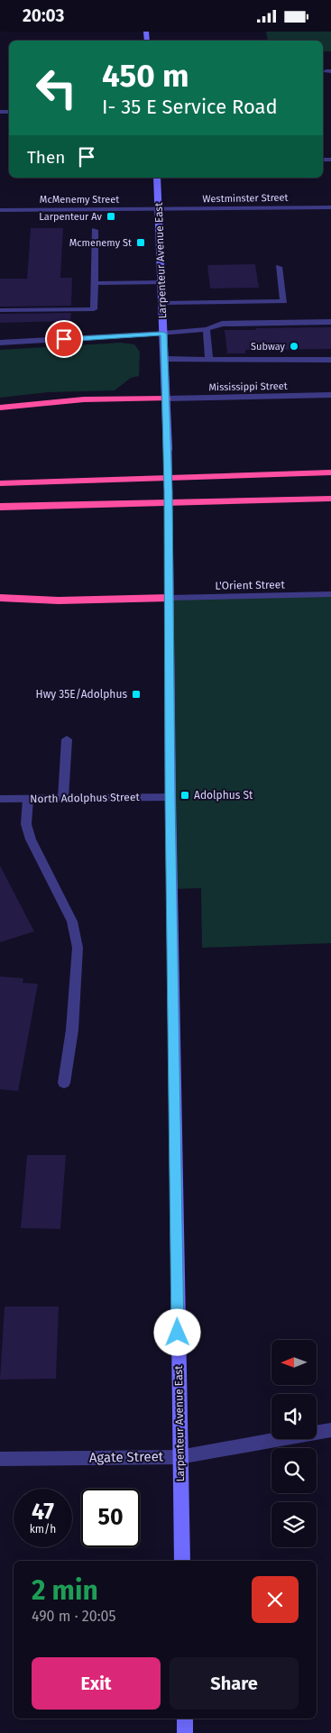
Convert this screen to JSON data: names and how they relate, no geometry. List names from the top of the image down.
{
  "streets": {
    "main road": ["Larpenteur Avenue East"],
    "street": [
      "Westminster Street",
      "McMenemy Street",
      "Mississippi Street",
      "L'Orient Street",
      "North Adolphus Street",
      "Agate Street"
    ]
  },
  "crossings": [
    ["Westminster Street", "McMenemy Street"],
    ["Westminster Street", "Larpenteur Avenue East"],
    ["McMenemy Street", "Larpenteur Avenue East"],
    ["Larpenteur Avenue East", "Mississippi Street"],
    ["Larpenteur Avenue East", "L'Orient Street"],
    ["Larpenteur Avenue East", "North Adolphus Street"],
    ["Larpenteur Avenue East", "Agate Street"]
  ],
  "places": {
    "transit": [
      "Larpenteur Av",
      "Mcmenemy St",
      "Hwy 35E/Adolphus",
      "Adolphus St"
    ],
    "other": ["Subway"]
  },
  "north": "left",
  "page": {
    "status": "20:03",
    "turn": ["450 m", "I- 35 E Service Road"],
    "then": "Then",
    "speed": "47 km/h",
    "limit": "50",
    "heading": ["2 min", "490 m · 20:05"],
    "buttons": ["Exit", "Share"]
  }
}
